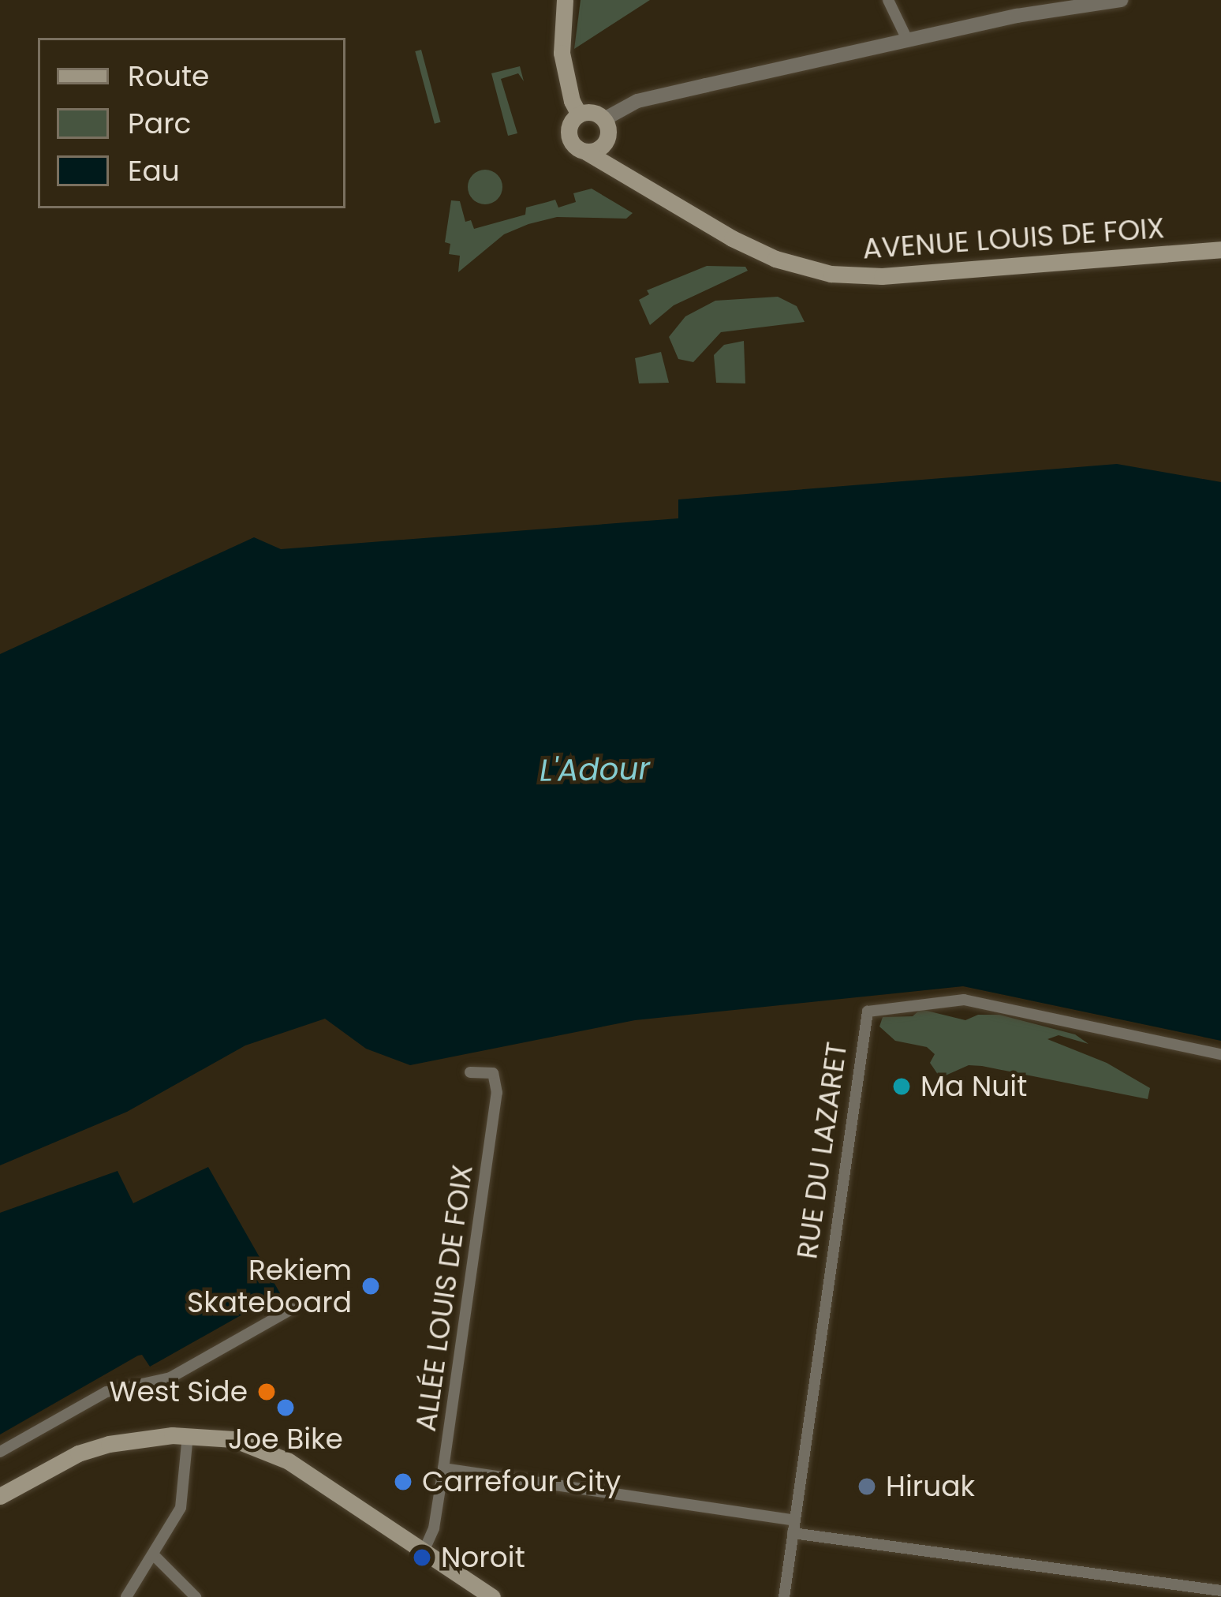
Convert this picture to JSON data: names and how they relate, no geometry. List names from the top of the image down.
{
  "streets": {
    "main road": ["AVENUE LOUIS DE FOIX"],
    "street": ["RUE DU LAZARET", "ALLÉE LOUIS DE FOIX"]
  },
  "water": ["L'Adour"],
  "places": [
    "Ma Nuit",
    "Rekiem Skateboard",
    "West Side",
    "Joe Bike",
    "Carrefour City",
    "Hiruak",
    "Noroit"
  ],
  "legend": ["Route", "Parc", "Eau"]
}
